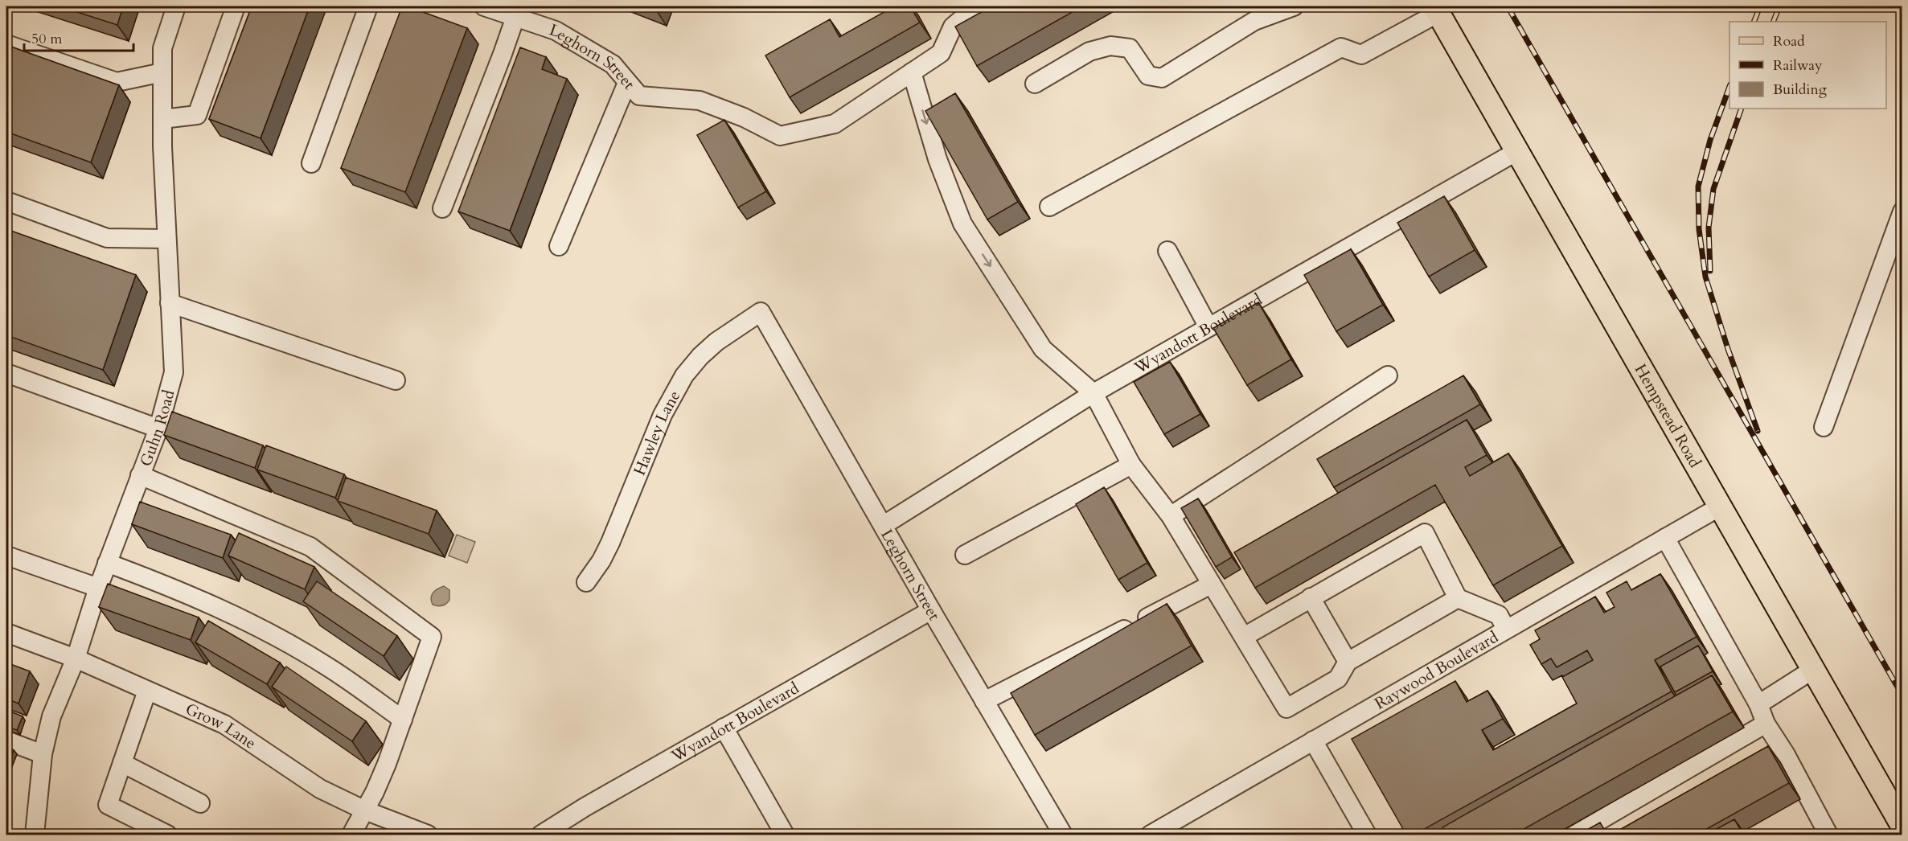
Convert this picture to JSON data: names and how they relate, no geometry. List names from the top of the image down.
{
  "streets": {
    "main road": ["Hempstead Road"],
    "street": [
      "Leghorn Street",
      "Wyandott Boulevard",
      "Guhn Road",
      "Hawley Lane",
      "Raywood Boulevard",
      "Grow Lane"
    ]
  },
  "crossings": [
    ["Leghorn Street", "Wyandott Boulevard"],
    ["Leghorn Street", "Hawley Lane"],
    ["Wyandott Boulevard", "Hempstead Road"],
    ["Hempstead Road", "Raywood Boulevard"],
    ["Guhn Road", "Grow Lane"]
  ],
  "legend": ["Road", "Railway", "Building"],
  "scale_bar": "50 m"
}
